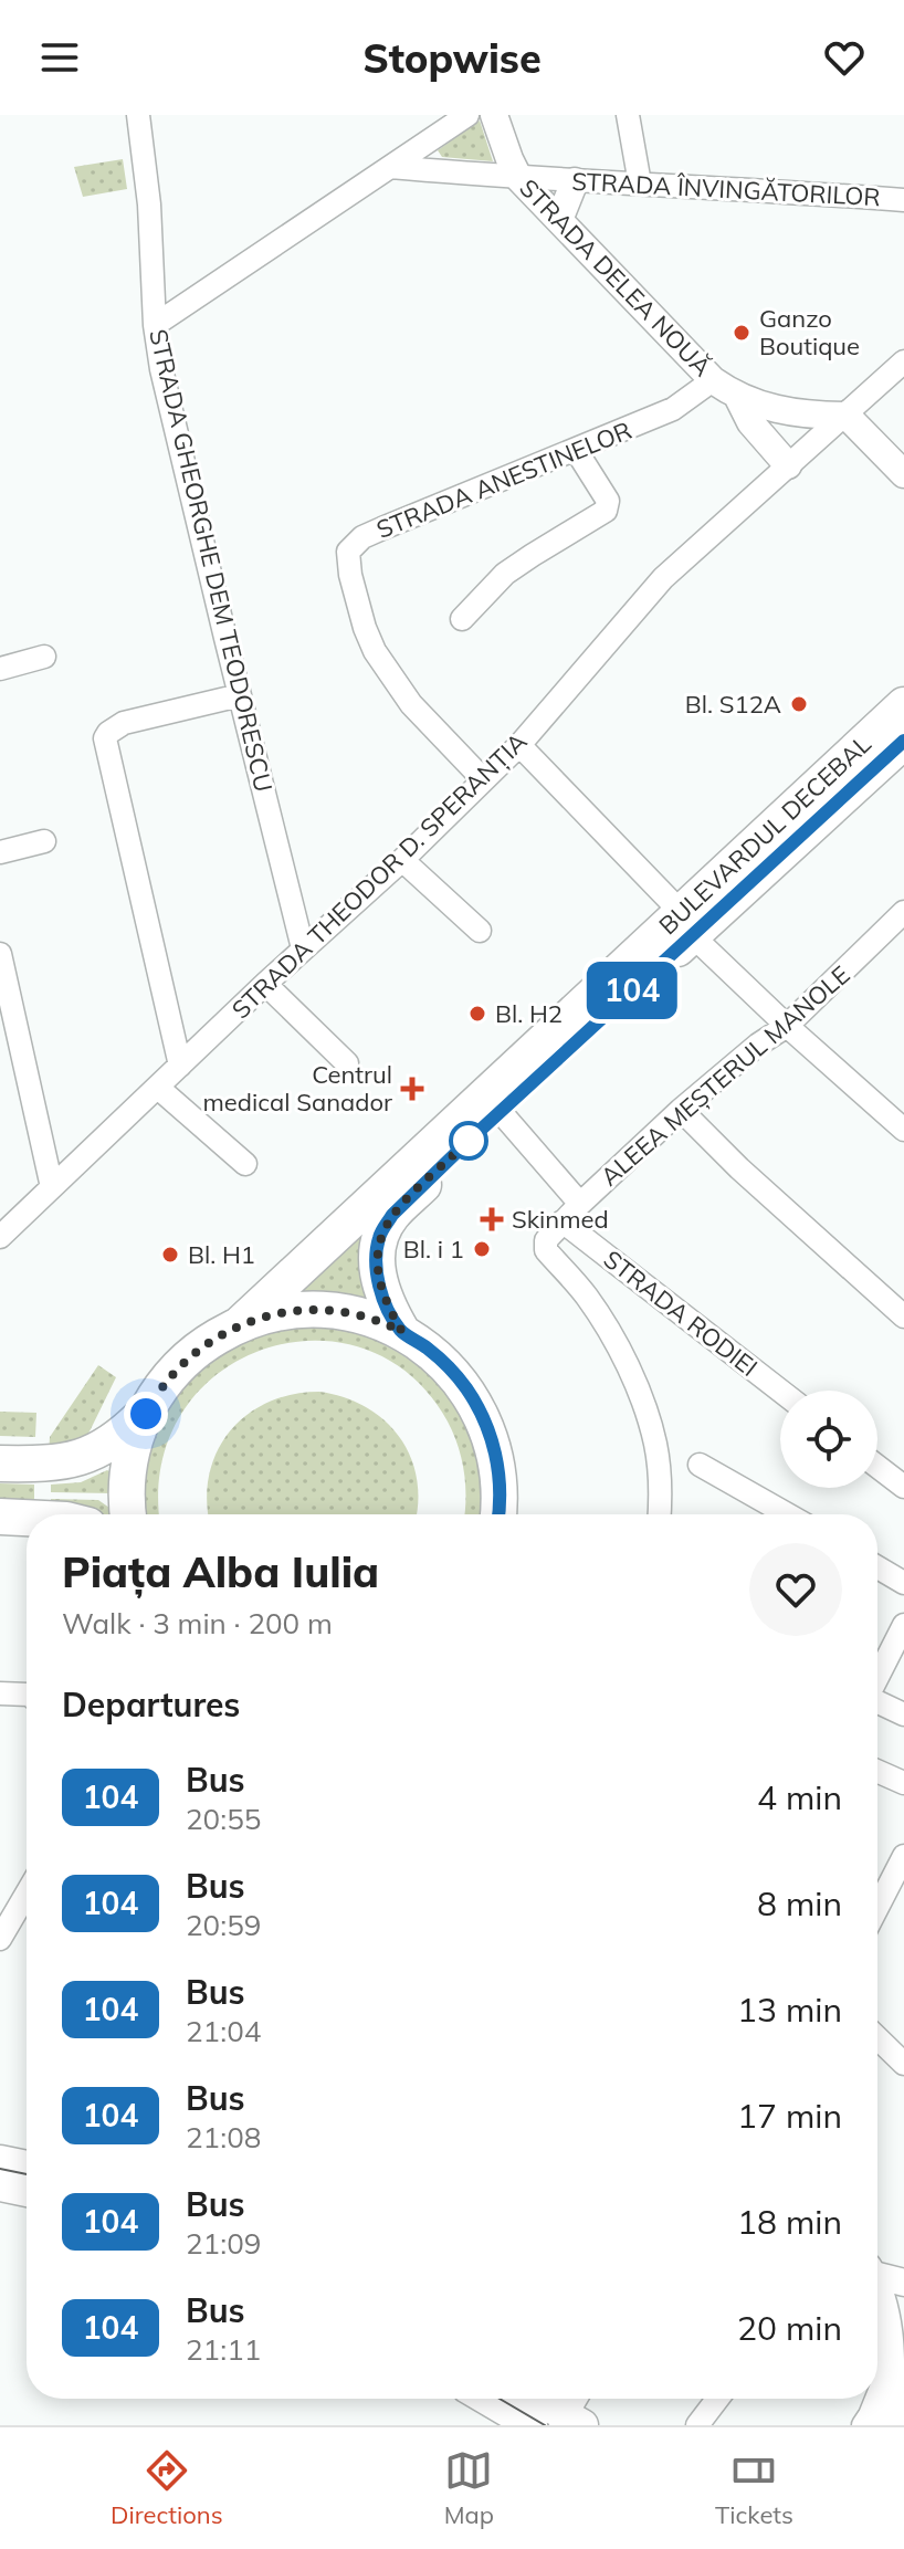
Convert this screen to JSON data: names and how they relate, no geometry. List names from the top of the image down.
{
  "streets": {
    "main road": ["BULEVARDUL DECEBAL"],
    "street": [
      "STRADA ÎNVINGĂTORILOR",
      "STRADA DELEA NOUĂ",
      "STRADA ANESTINELOR",
      "STRADA GHEORGHE DEM TEODORESCU",
      "STRADA THEODOR D. SPERANȚIA",
      "ALEEA MEȘTERUL MANOLE",
      "STRADA RODIEI"
    ]
  },
  "crossings": [
    ["STRADA ÎNVINGĂTORILOR", "STRADA DELEA NOUĂ"],
    ["STRADA DELEA NOUĂ", "STRADA ANESTINELOR"],
    ["STRADA DELEA NOUĂ", "STRADA THEODOR D. SPERANȚIA"],
    ["STRADA ANESTINELOR", "STRADA THEODOR D. SPERANȚIA"],
    ["STRADA GHEORGHE DEM TEODORESCU", "STRADA THEODOR D. SPERANȚIA"],
    ["ALEEA MEȘTERUL MANOLE", "STRADA RODIEI"]
  ],
  "places": {
    "other": [
      "Ganzo Boutique",
      "Bl. S12A",
      "Bl. H2",
      "Bl. i 1",
      "Bl. H1"
    ],
    "health": ["Centrul medical Sanador", "Skinmed"]
  },
  "lines": ["bus line 104"],
  "page": {
    "header": "Stopwise",
    "on_map": "104",
    "heading": [
      ["Piața Alba Iulia", "Walk · 3 min · 200 m"],
      "Departures"
    ],
    "list": [
      {
        "mark": "104",
        "name": "Bus",
        "note": "20:55",
        "value": "4 min"
      },
      {
        "mark": "104",
        "name": "Bus",
        "note": "20:59",
        "value": "8 min"
      },
      {
        "mark": "104",
        "name": "Bus",
        "note": "21:04",
        "value": "13 min"
      },
      {
        "mark": "104",
        "name": "Bus",
        "note": "21:08",
        "value": "17 min"
      },
      {
        "mark": "104",
        "name": "Bus",
        "note": "21:09",
        "value": "18 min"
      },
      {
        "mark": "104",
        "name": "Bus",
        "note": "21:11",
        "value": "20 min"
      }
    ],
    "tabs": ["Directions", "Map", "Tickets"]
  }
}
